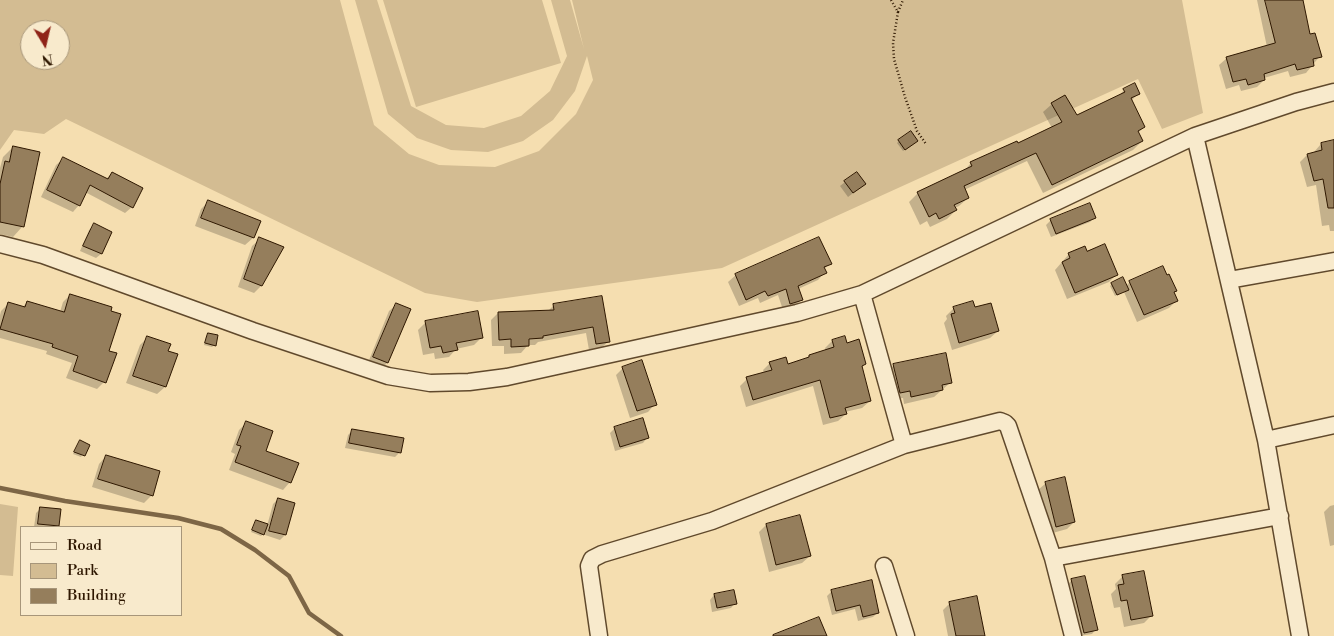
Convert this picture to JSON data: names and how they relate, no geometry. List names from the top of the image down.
{
  "legend": ["Road", "Park", "Building"],
  "north": "bottom"
}
